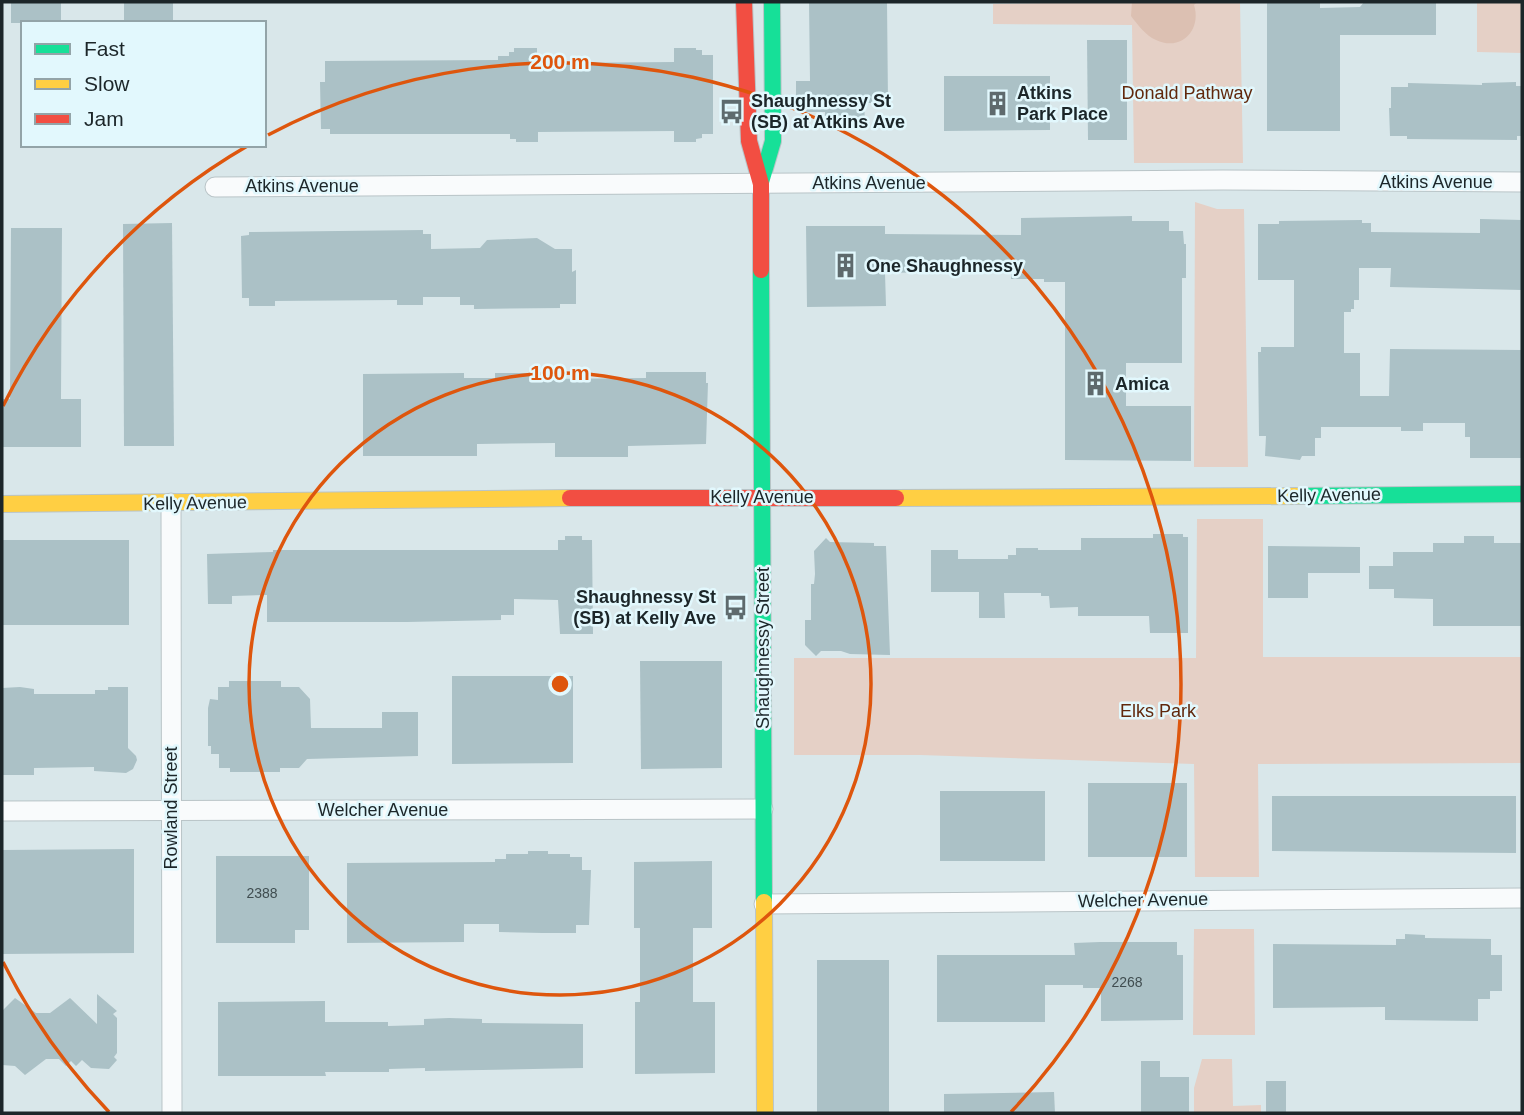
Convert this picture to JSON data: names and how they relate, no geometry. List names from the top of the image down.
{
  "streets": {
    "street": [
      "Atkins Avenue",
      "Kelly Avenue",
      "Shaughnessy Street",
      "Rowland Street",
      "Welcher Avenue"
    ]
  },
  "crossings": [
    ["Atkins Avenue", "Shaughnessy Street"],
    ["Kelly Avenue", "Shaughnessy Street"],
    ["Kelly Avenue", "Rowland Street"],
    ["Shaughnessy Street", "Welcher Avenue"],
    ["Rowland Street", "Welcher Avenue"]
  ],
  "parks": ["Donald Pathway", "Elks Park"],
  "places": {
    "building": ["Atkins Park Place", "One Shaughnessy", "Amica"],
    "bus stop": ["Shaughnessy St (SB) at Atkins Ave", "Shaughnessy St (SB) at Kelly Ave"]
  },
  "house_numbers": ["2388", "2268"],
  "legend": ["Fast", "Slow", "Jam"],
  "rings": ["200 m", "100 m"]
}
